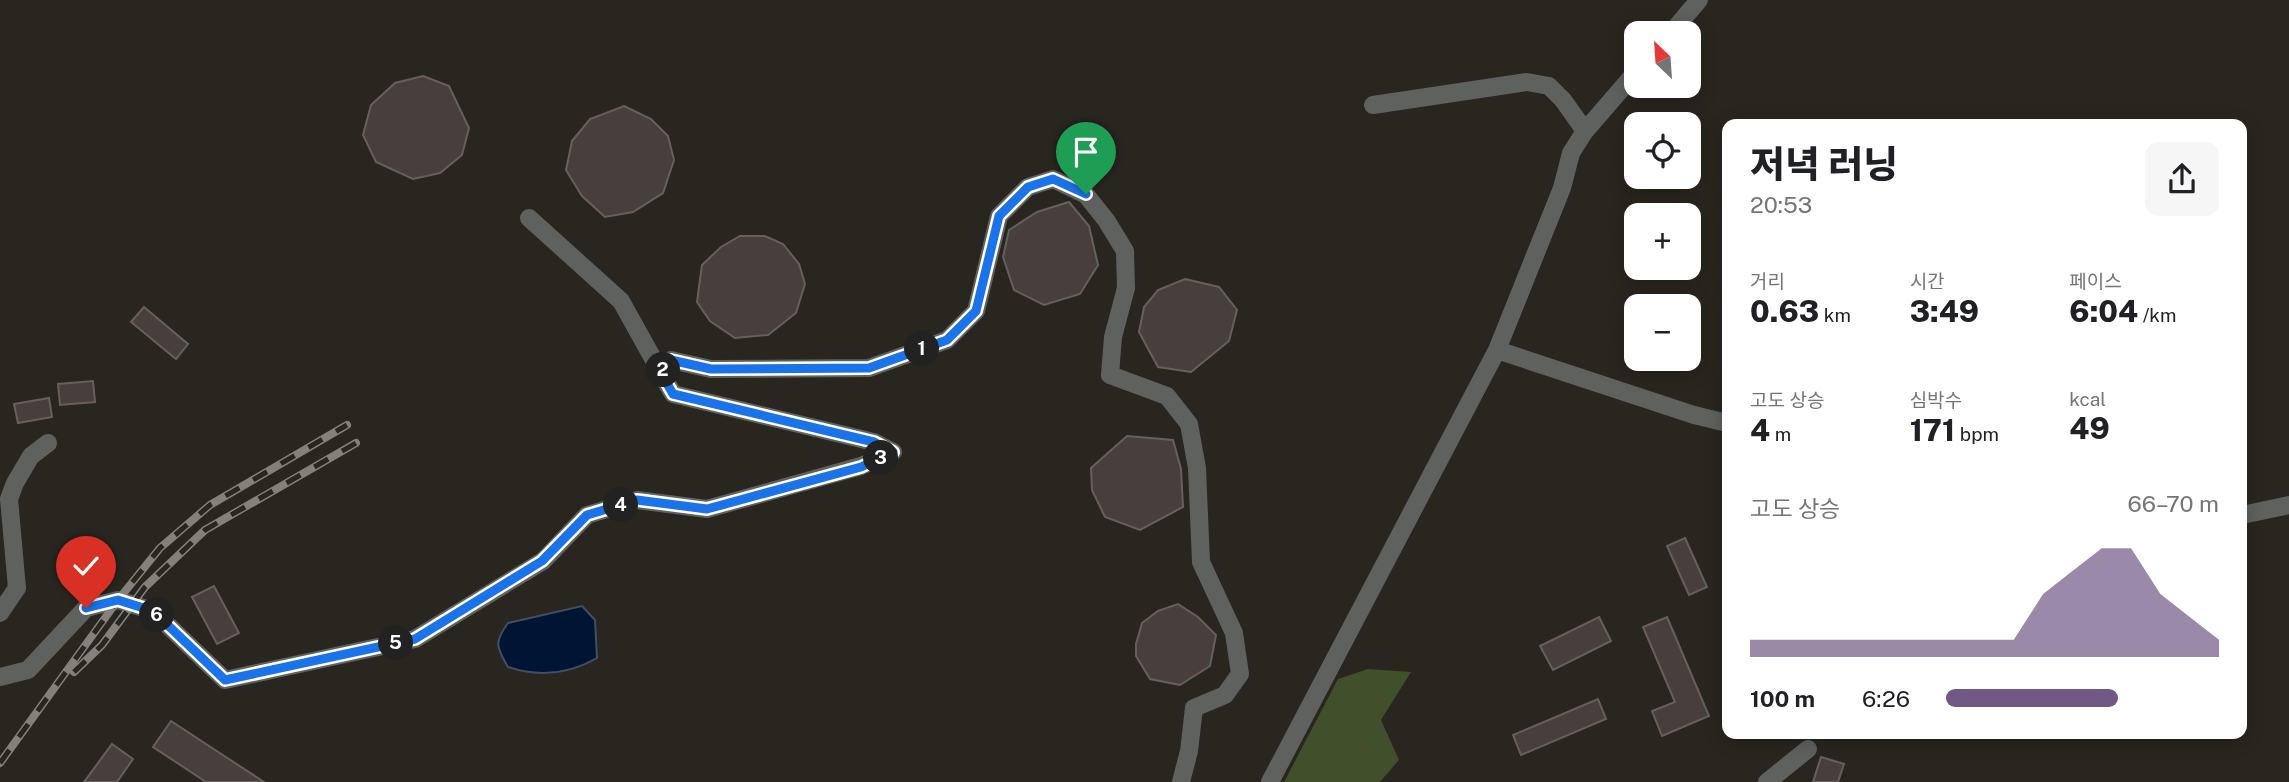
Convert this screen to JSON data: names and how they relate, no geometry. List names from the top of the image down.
{
  "north": "top left",
  "page": {
    "map_buttons": ["+", "−"],
    "heading": ["저녁 러닝", "20:53"],
    "stats": [
      ["거리", "0.63 km"],
      ["시간", "3:49"],
      ["페이스", "6:04 /km"],
      ["고도 상승", "4 m"],
      ["심박수", "171 bpm"],
      ["kcal", "49"]
    ],
    "pins": [
      "1",
      "2",
      "3",
      "4",
      "6",
      "5"
    ],
    "chart": ["고도 상승", "66–70 m"],
    "list": [
      {
        "name": "100 m",
        "note": "6:26"
      }
    ]
  }
}
